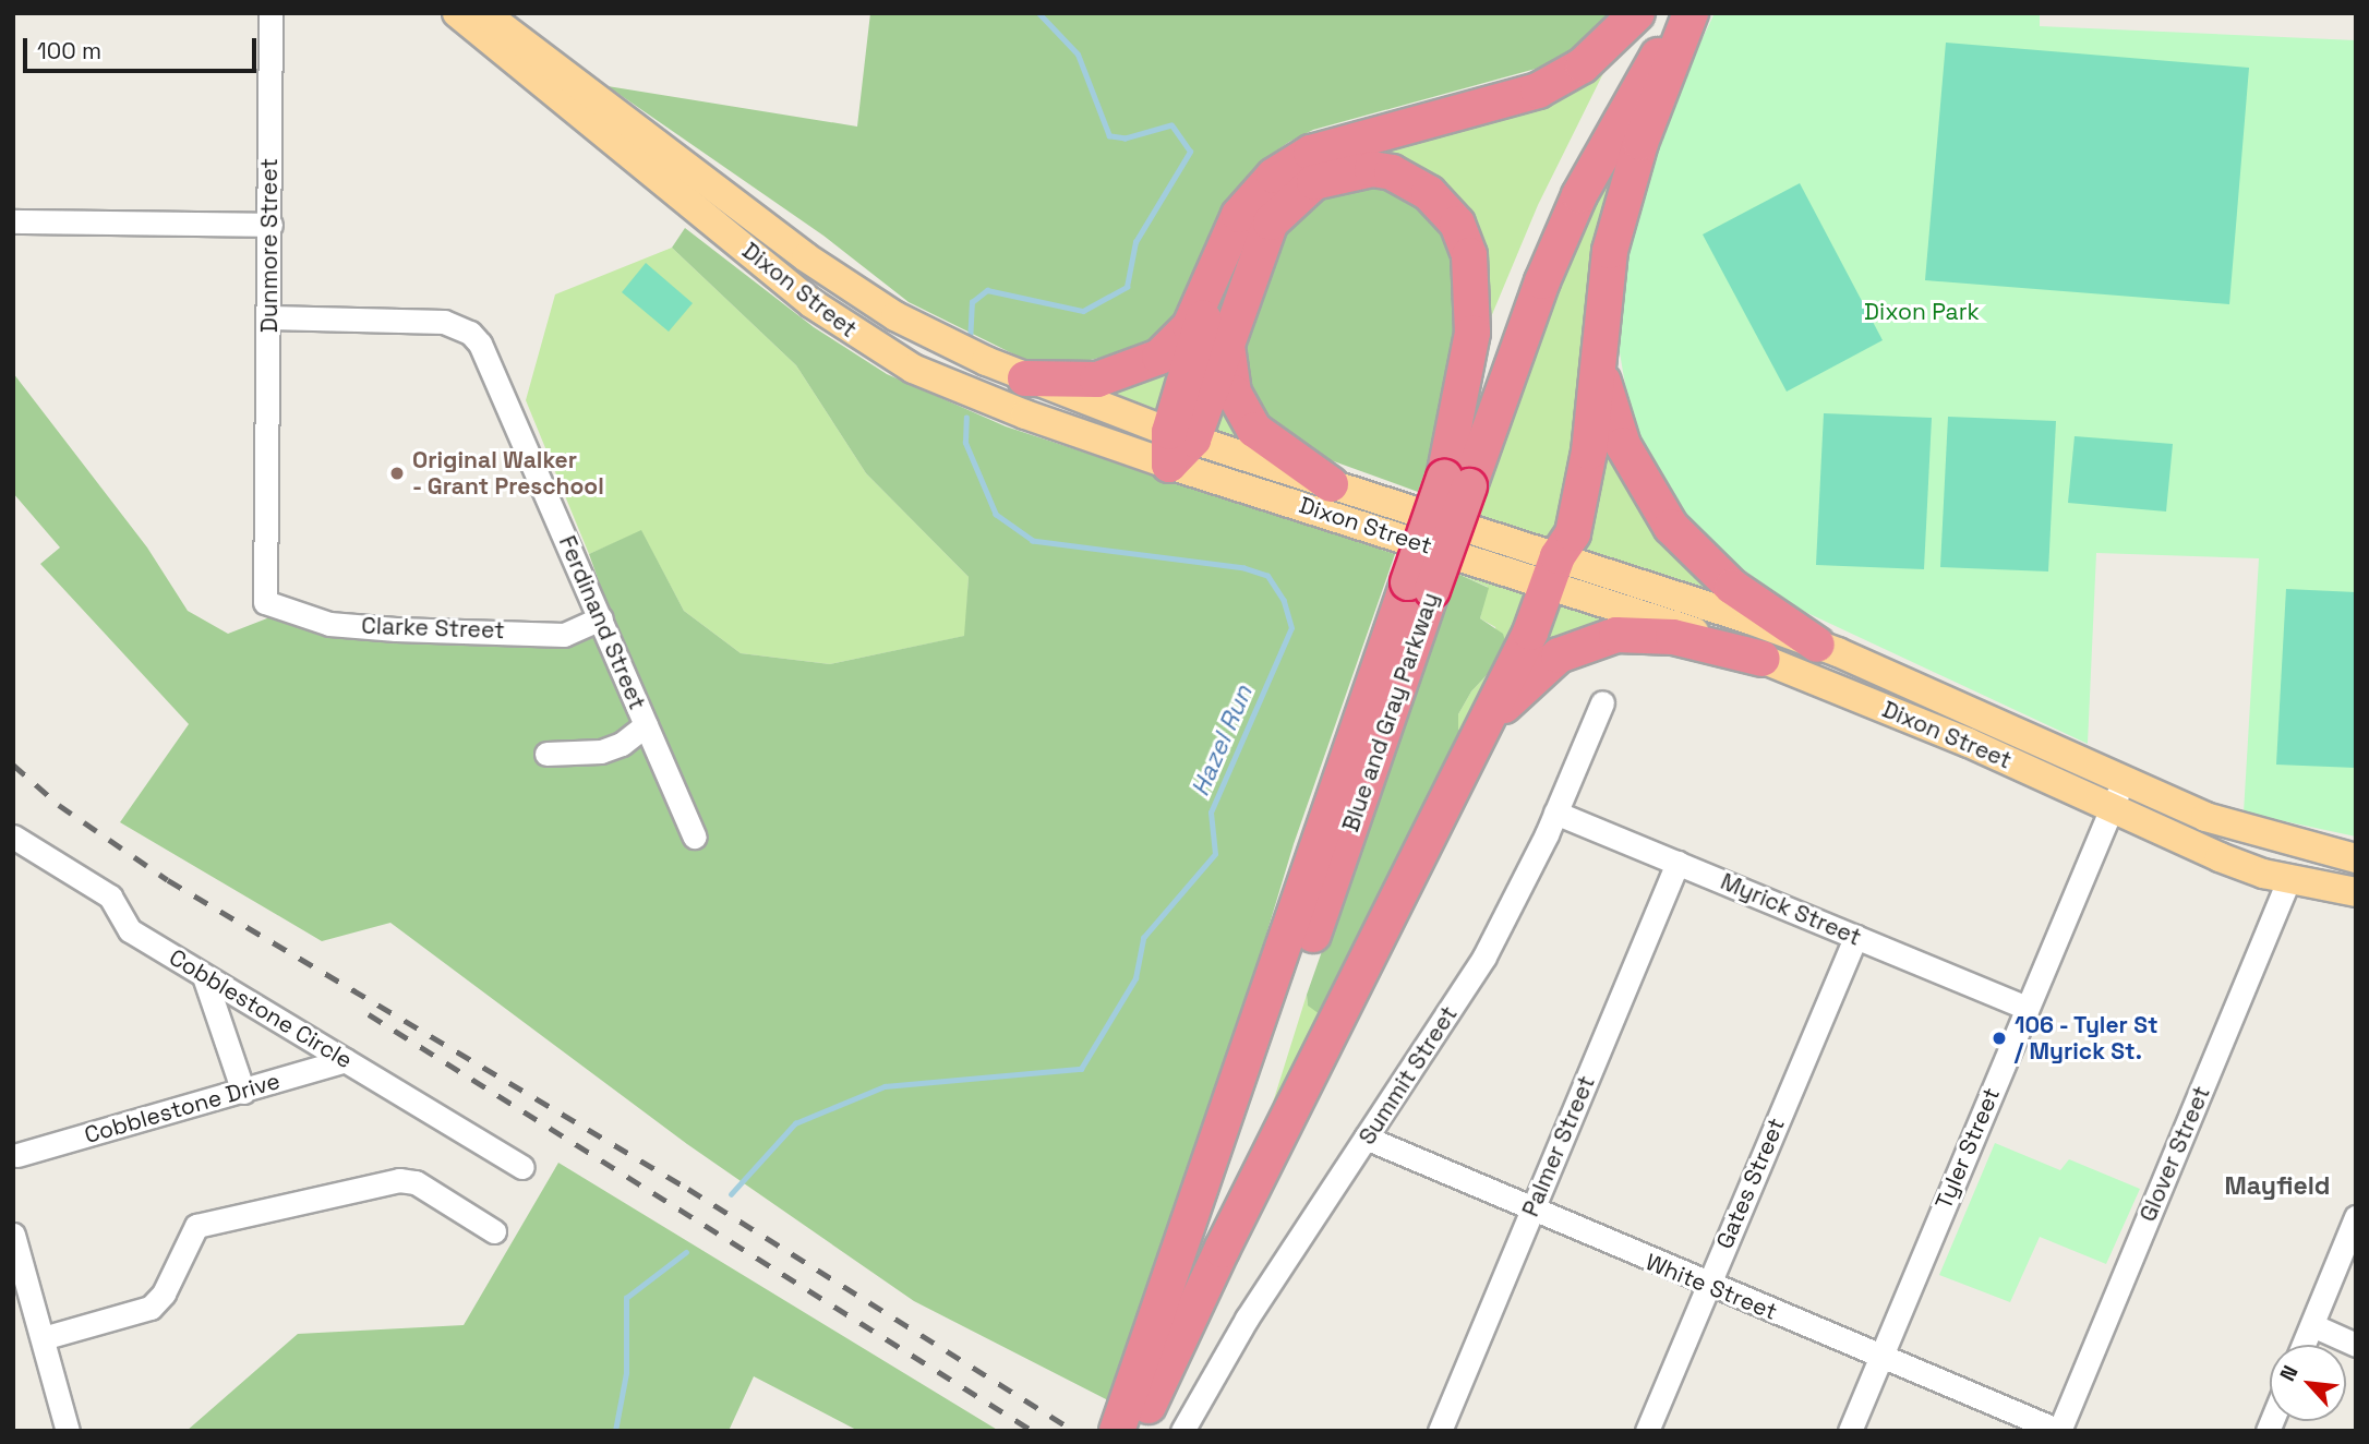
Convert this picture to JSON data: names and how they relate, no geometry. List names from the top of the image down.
{
  "streets": {
    "highway": ["Blue and Gray Parkway"],
    "main road": ["Dixon Street"],
    "street": [
      "Dunmore Street",
      "Ferdinand Street",
      "Clarke Street",
      "Myrick Street",
      "Cobblestone Circle",
      "Summit Street",
      "Cobblestone Drive",
      "Palmer Street",
      "Tyler Street",
      "Glover Street",
      "Gates Street",
      "White Street"
    ]
  },
  "crossings": [
    ["Dunmore Street", "Ferdinand Street"],
    ["Dunmore Street", "Clarke Street"],
    ["Dixon Street", "Tyler Street"],
    ["Dixon Street", "Glover Street"],
    ["Ferdinand Street", "Clarke Street"],
    ["Myrick Street", "Summit Street"],
    ["Myrick Street", "Palmer Street"],
    ["Myrick Street", "Tyler Street"],
    ["Myrick Street", "Gates Street"],
    ["Cobblestone Circle", "Cobblestone Drive"],
    ["Summit Street", "White Street"],
    ["Palmer Street", "White Street"],
    ["Tyler Street", "White Street"],
    ["Glover Street", "White Street"],
    ["Gates Street", "White Street"]
  ],
  "districts": ["Mayfield"],
  "water": ["Hazel Run"],
  "parks": ["Dixon Park"],
  "places": ["Original Walker - Grant Preschool", "106 - Tyler St / Myrick St."],
  "scale_bar": "100 m",
  "north": "top left"
}
